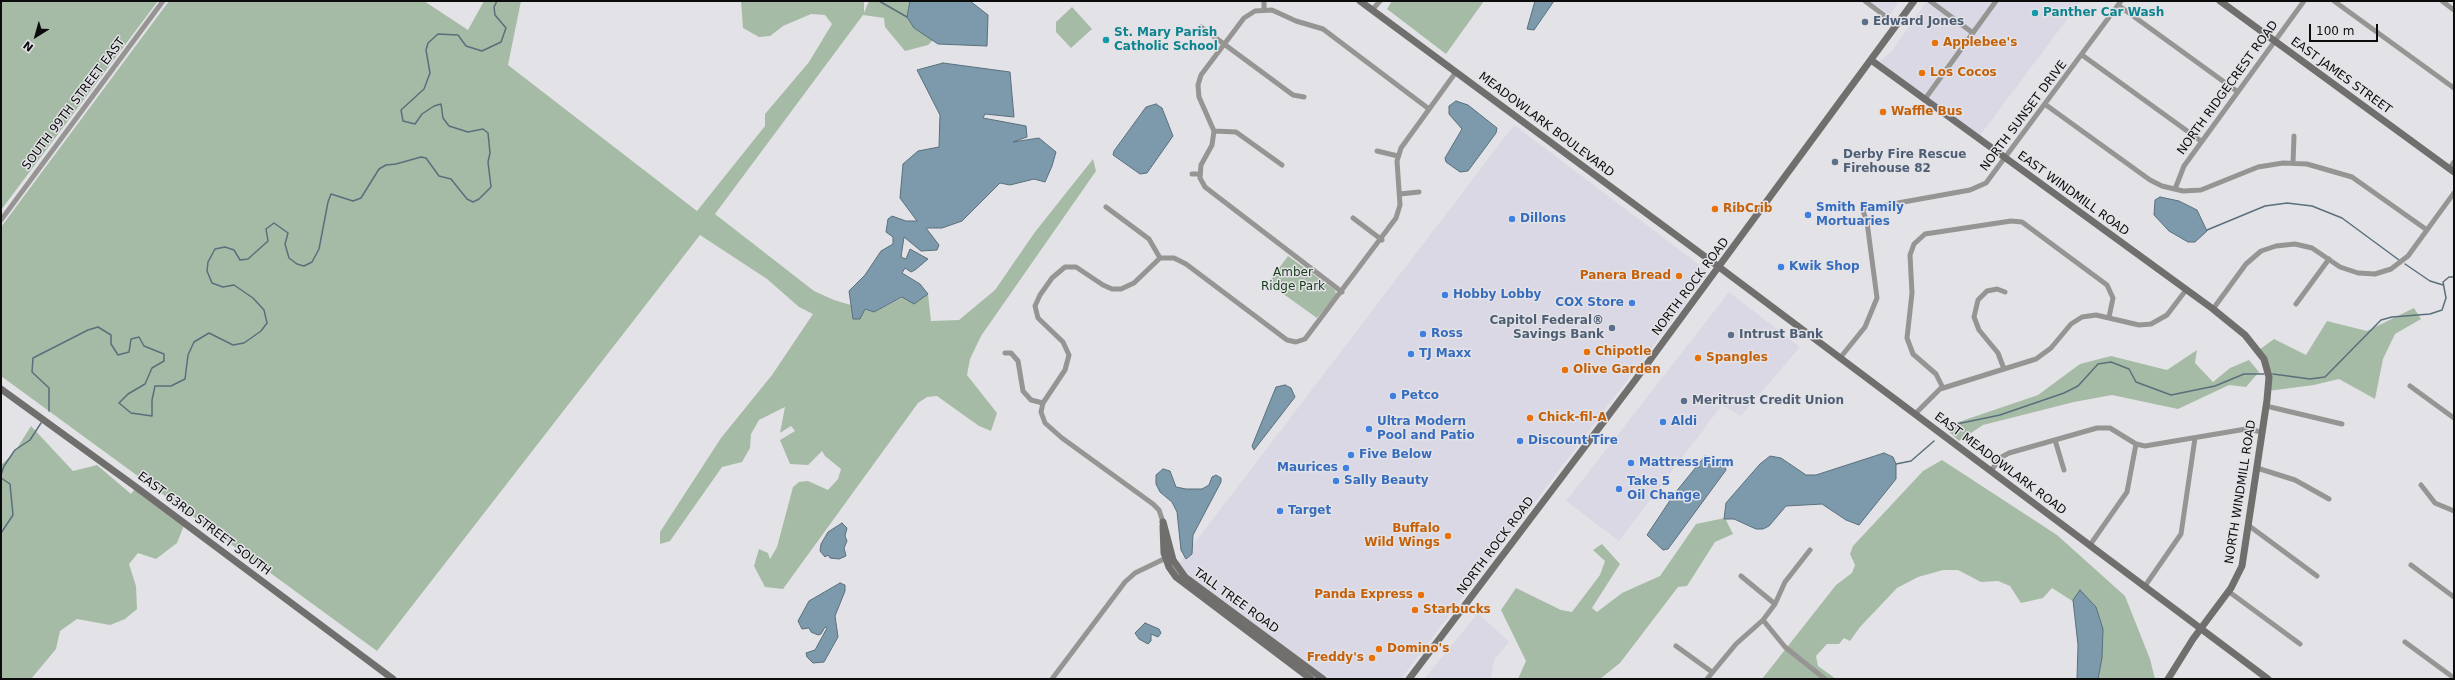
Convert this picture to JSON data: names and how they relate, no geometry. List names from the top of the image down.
{
  "streets": {
    "street": [
      "EAST JAMES STREET",
      "NORTH RIDGECREST ROAD",
      "SOUTH 99TH STREET EAST",
      "NORTH SUNSET DRIVE",
      "MEADOWLARK BOULEVARD",
      "EAST WINDMILL ROAD",
      "NORTH ROCK ROAD",
      "EAST MEADOWLARK ROAD",
      "NORTH WINDMILL ROAD",
      "EAST 63RD STREET SOUTH",
      "TALL TREE ROAD"
    ]
  },
  "crossings": [
    ["EAST JAMES STREET", "NORTH RIDGECREST ROAD"],
    ["NORTH SUNSET DRIVE", "EAST WINDMILL ROAD"],
    ["NORTH SUNSET DRIVE", "EAST MEADOWLARK ROAD"],
    ["MEADOWLARK BOULEVARD", "NORTH ROCK ROAD"],
    ["MEADOWLARK BOULEVARD", "EAST MEADOWLARK ROAD"],
    ["EAST WINDMILL ROAD", "NORTH ROCK ROAD"],
    ["EAST WINDMILL ROAD", "NORTH WINDMILL ROAD"],
    ["NORTH ROCK ROAD", "EAST MEADOWLARK ROAD"],
    ["EAST MEADOWLARK ROAD", "NORTH WINDMILL ROAD"]
  ],
  "parks": ["Amber Ridge Park"],
  "places": [
    "Panther Car Wash",
    "Edward Jones",
    "St. Mary Parish Catholic School",
    "Applebee's",
    "Los Cocos",
    "Waffle Bus",
    "Derby Fire Rescue Firehouse 82",
    "RibCrib",
    "Smith Family Mortuaries",
    "Dillons",
    "Kwik Shop",
    "Panera Bread",
    "Hobby Lobby",
    "COX Store",
    "Capitol Federal® Savings Bank",
    "Ross",
    "Intrust Bank",
    "Chipotle",
    "TJ Maxx",
    "Spangles",
    "Olive Garden",
    "Petco",
    "Meritrust Credit Union",
    "Chick-fil-A",
    "Aldi",
    "Ultra Modern Pool and Patio",
    "Discount Tire",
    "Five Below",
    "Mattress Firm",
    "Maurices",
    "Sally Beauty",
    "Take 5 Oil Change",
    "Target",
    "Buffalo Wild Wings",
    "Panda Express",
    "Starbucks",
    "Domino's",
    "Freddy's"
  ],
  "scale_bar": "100 m",
  "north": "bottom left"
}
